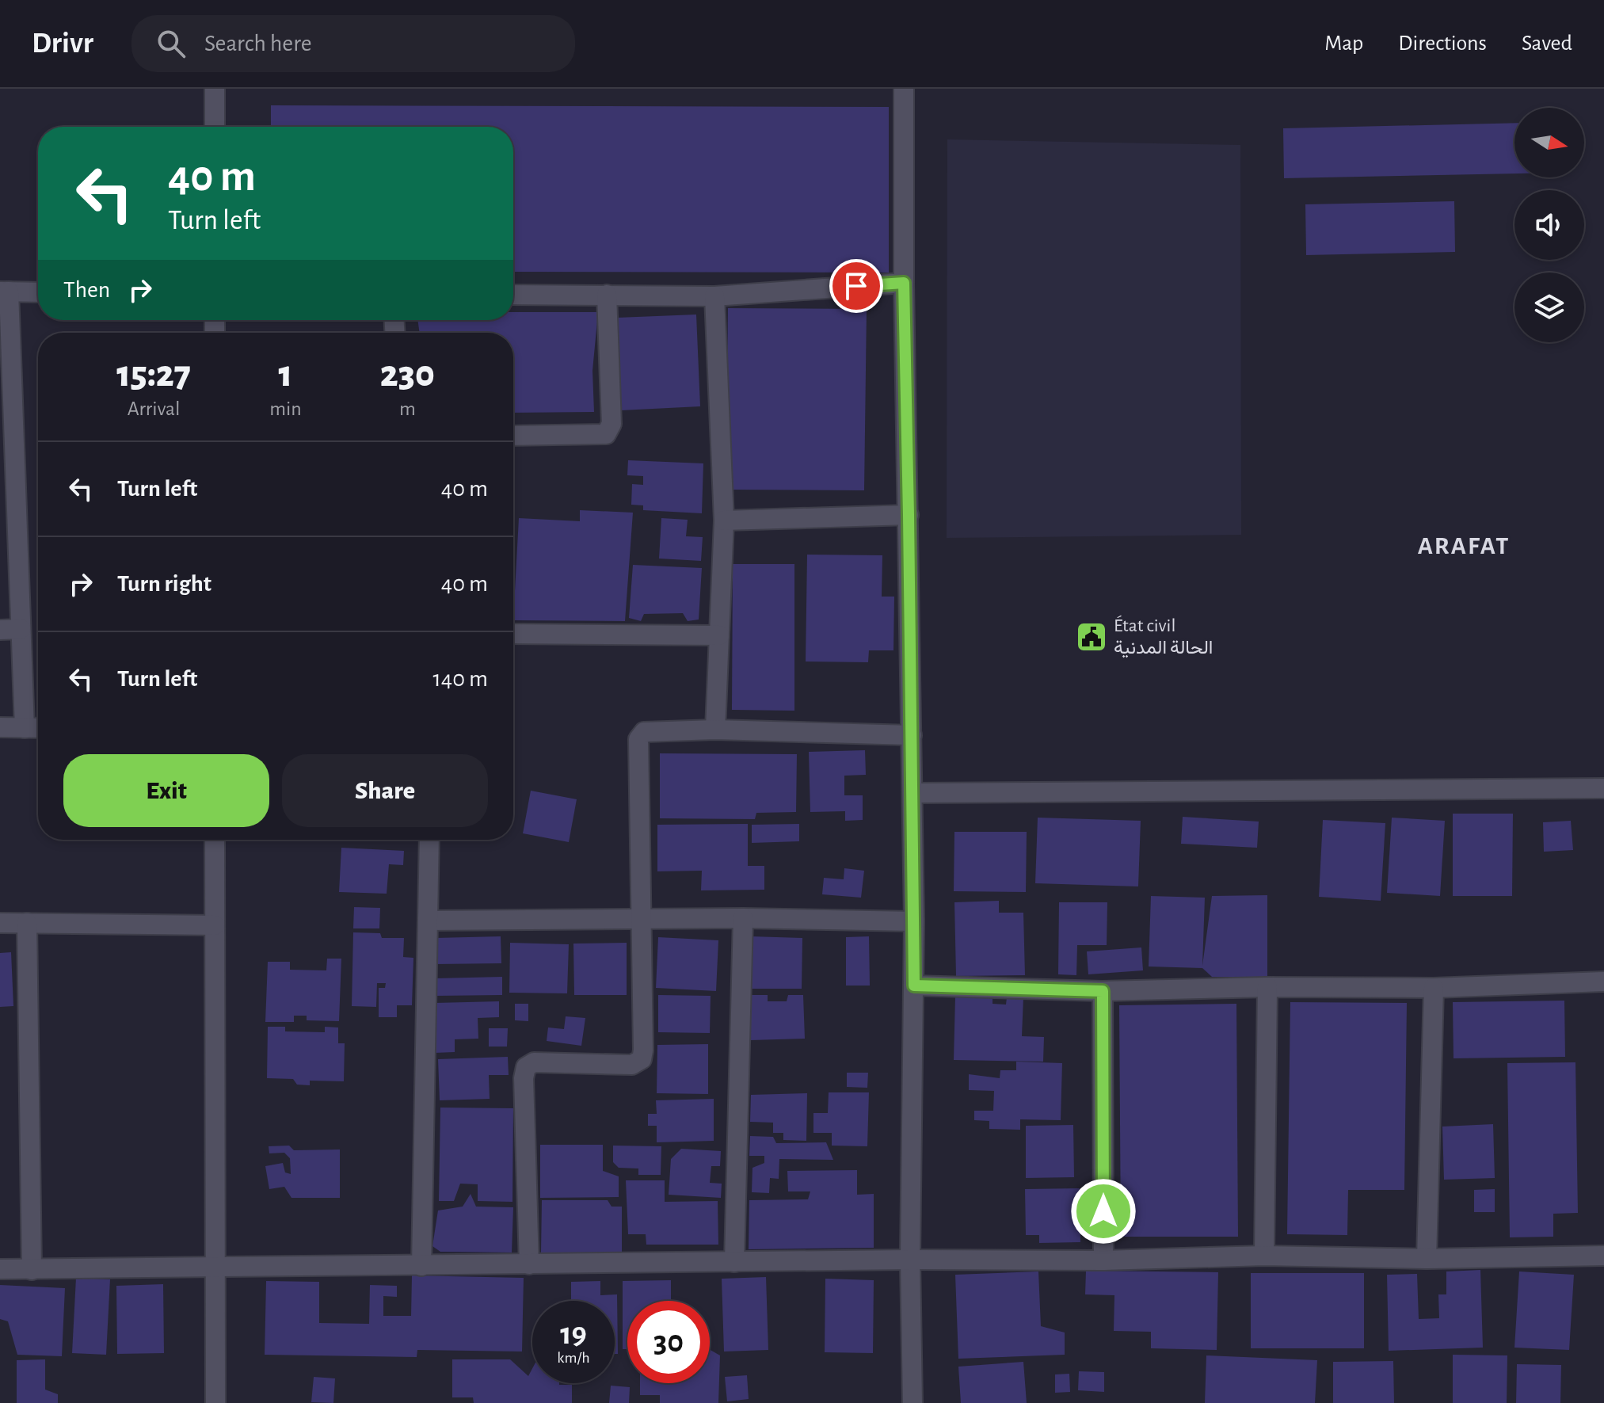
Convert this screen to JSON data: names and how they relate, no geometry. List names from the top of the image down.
{
  "districts": ["ARAFAT"],
  "places": {
    "public building": ["État civil الحالة المدنية"]
  },
  "north": "right",
  "page": {
    "header": "Drivr",
    "search": "Search here",
    "nav": ["Map", "Directions", "Saved"],
    "turn": ["40 m", "Turn left"],
    "then": "Then",
    "eta": [
      "15:27",
      "Arrival",
      "1",
      "min",
      "230",
      "m"
    ],
    "list": [
      {
        "name": "Turn left",
        "value": "40 m"
      },
      {
        "name": "Turn right",
        "value": "40 m"
      },
      {
        "name": "Turn left",
        "value": "140 m"
      }
    ],
    "buttons": ["Exit", "Share"],
    "speed": "19 km/h",
    "limit": "30"
  }
}
